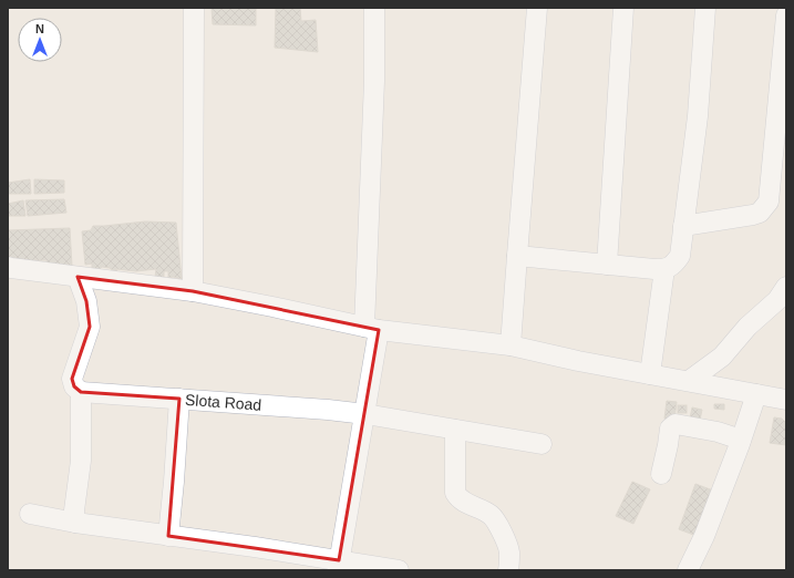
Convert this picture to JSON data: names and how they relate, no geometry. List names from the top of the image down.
{
  "streets": {
    "street": ["Slota Road"]
  },
  "north": "top"
}
